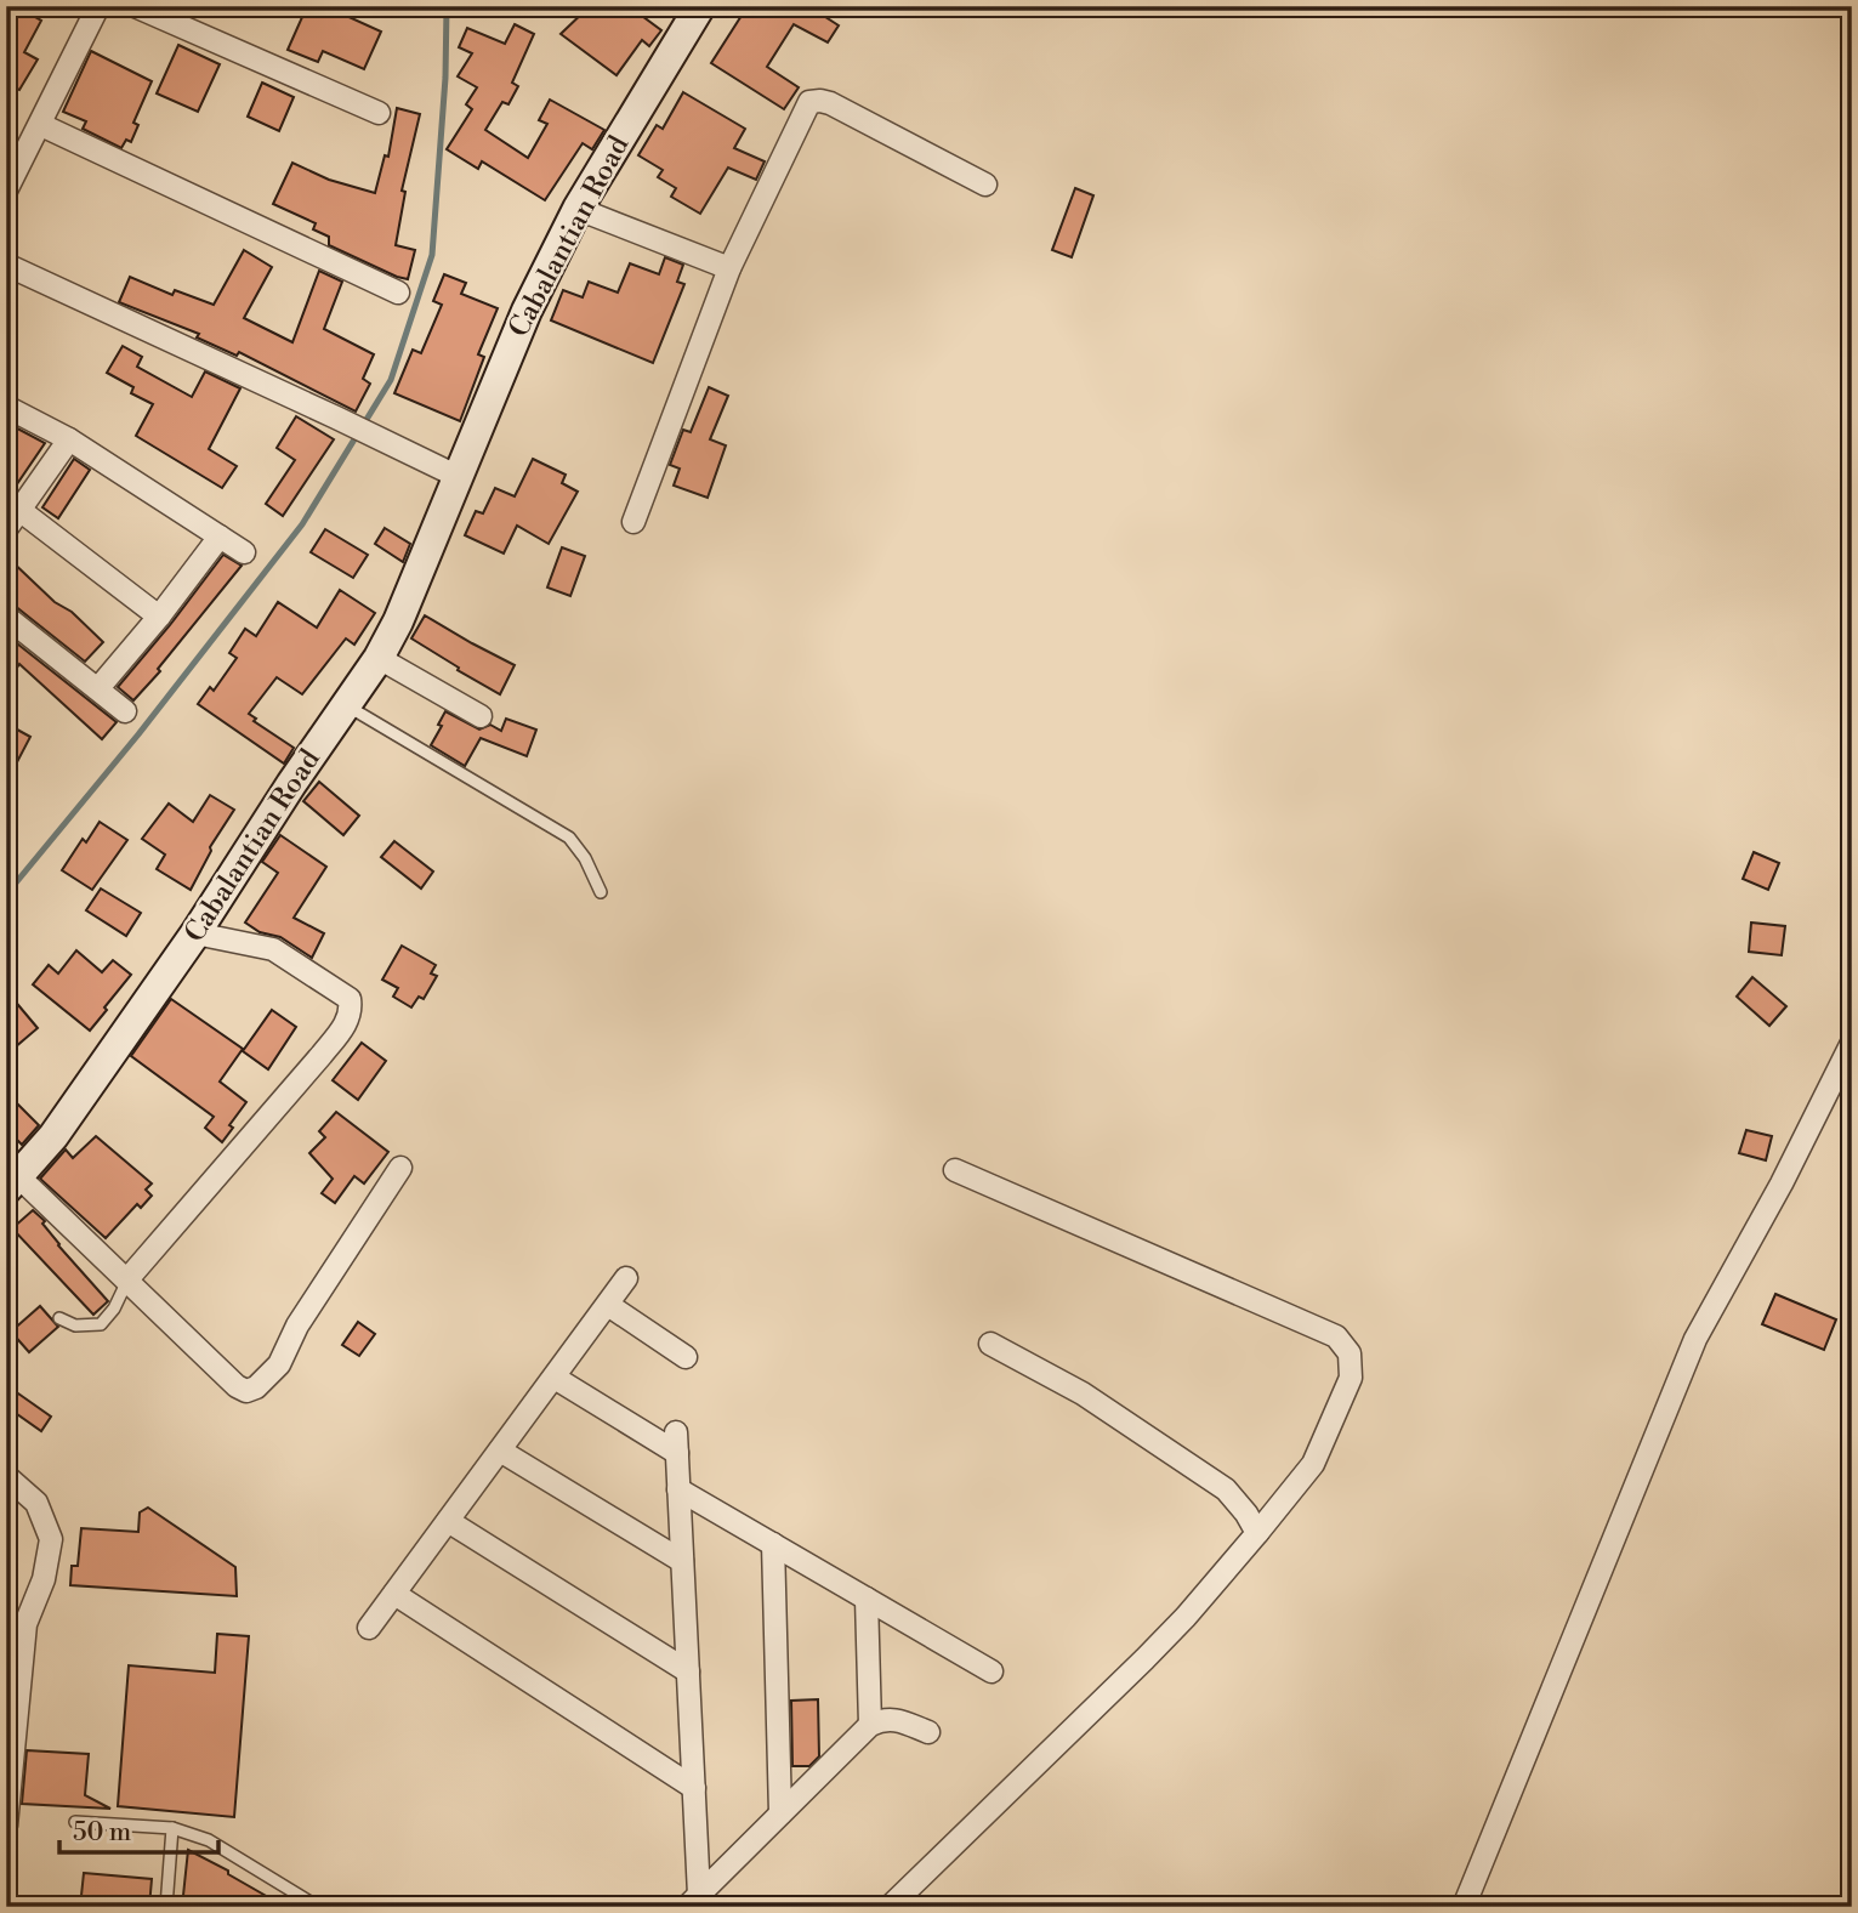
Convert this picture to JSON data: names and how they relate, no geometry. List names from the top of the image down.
{
  "streets": {
    "street": ["Cabalantian Road"]
  },
  "scale_bar": "50 m"
}
